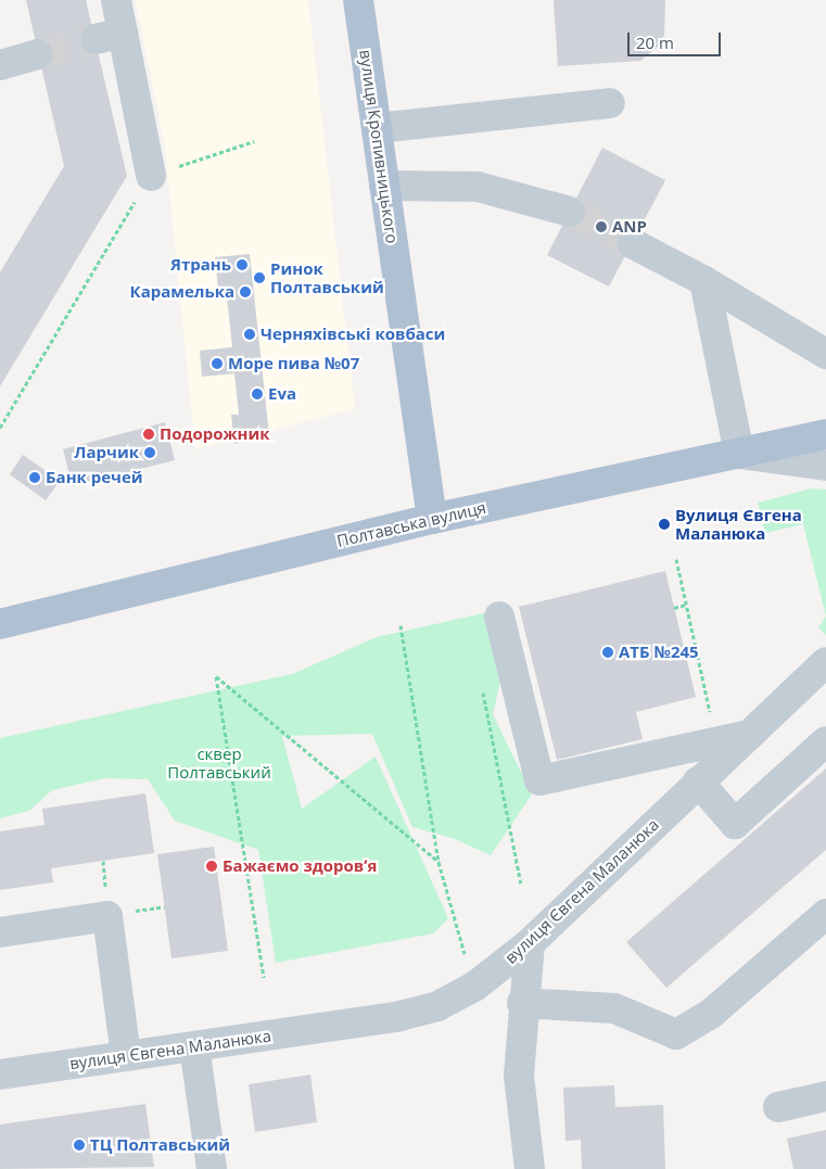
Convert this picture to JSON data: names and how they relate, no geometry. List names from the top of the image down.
{
  "streets": {
    "main road": ["вулиця Кропивницького", "Полтавська вулиця"],
    "street": ["вулиця Євгена Маланюка"]
  },
  "crossings": [
    ["вулиця Кропивницького", "Полтавська вулиця"]
  ],
  "parks": ["сквер Полтавський"],
  "places": [
    "ANP",
    "Ятрань",
    "Ринок Полтавський",
    "Карамелька",
    "Черняхівські ковбаси",
    "Море пива №07",
    "Eva",
    "Подорожник",
    "Ларчик",
    "Банк речей",
    "Вулиця Євгена Маланюка",
    "АТБ №245",
    "Бажаємо здоровʼя",
    "ТЦ Полтавський"
  ],
  "scale_bar": "20 m"
}
